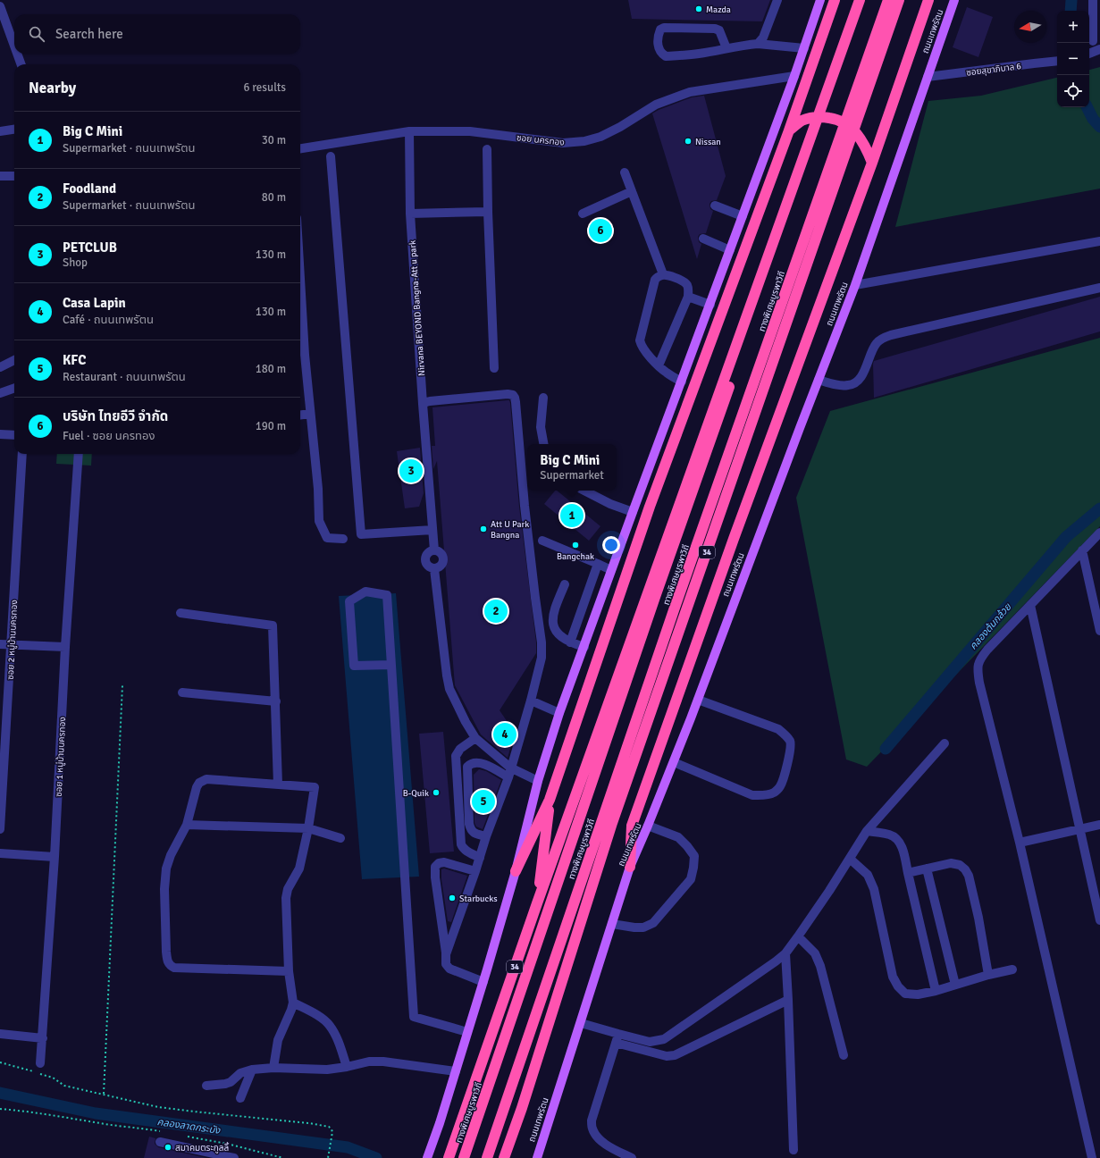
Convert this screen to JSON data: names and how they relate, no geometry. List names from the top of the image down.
{
  "streets": {
    "highway": ["ทางพิเศษบูรพาวิถี", "34"],
    "main road": ["ถนนเทพรัตน"],
    "street": [
      "ซอยสุขาภิบาล 6",
      "ซอย นครทอง",
      "Nirvana BEYOND Bangna-Att u park",
      "ซอย 2 หมู่บ้านนครทอง",
      "ซอย 1 หมู่บ้านนครทอง"
    ]
  },
  "crossings": [
    ["ถนนเทพรัตน", "ซอยสุขาภิบาล 6"],
    ["ซอย นครทอง", "Nirvana BEYOND Bangna-Att u park"]
  ],
  "water": ["คลองต้นกล้วย", "คลองลาดกระบัง"],
  "places": [
    "Mazda",
    "Nissan",
    "Att U Park Bangna",
    "Bangchak",
    "B-Quik",
    "Starbucks",
    "สมาคมตระกูลลี้"
  ],
  "north": "left",
  "page": {
    "map_buttons": ["+", "−"],
    "search": "Search here",
    "heading": ["Nearby", "6 results"],
    "list": [
      {
        "mark": "1",
        "name": "Big C Mini",
        "note": "Supermarket · ถนนเทพรัตน",
        "value": "30 m"
      },
      {
        "mark": "2",
        "name": "Foodland",
        "note": "Supermarket · ถนนเทพรัตน",
        "value": "80 m"
      },
      {
        "mark": "3",
        "name": "PETCLUB",
        "note": "Shop",
        "value": "130 m"
      },
      {
        "mark": "4",
        "name": "Casa Lapin",
        "note": "Café · ถนนเทพรัตน",
        "value": "130 m"
      },
      {
        "mark": "5",
        "name": "KFC",
        "note": "Restaurant · ถนนเทพรัตน",
        "value": "180 m"
      },
      {
        "mark": "6",
        "name": "บริษัท ไทยอีวี จำกัด",
        "note": "Fuel · ซอย นครทอง",
        "value": "190 m"
      }
    ],
    "pins": [
      "6",
      "3",
      "1",
      "2",
      "4",
      "5"
    ],
    "popup": ["Big C Mini", "Supermarket"]
  }
}
